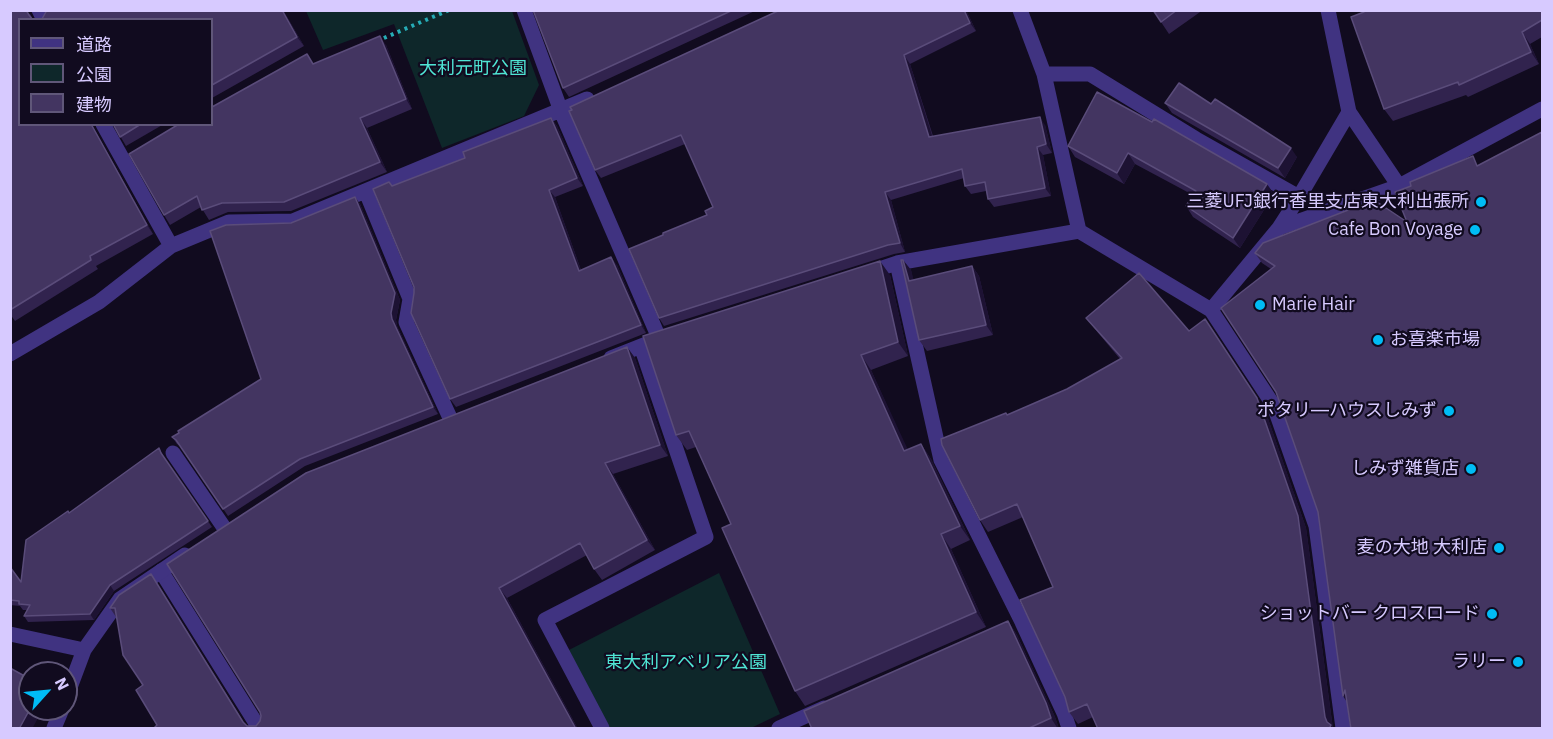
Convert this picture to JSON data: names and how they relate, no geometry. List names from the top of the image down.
{
  "parks": ["大利元町公園", "東大利アベリア公園"],
  "places": [
    "三菱UFJ銀行香里支店東大利出張所",
    "Cafe Bon Voyage",
    "Marie Hair",
    "お喜楽市場",
    "ポタリ―ハウスしみず",
    "しみず雑貨店",
    "麦の大地 大利店",
    "ショットバー クロスロード",
    "ラリー"
  ],
  "legend": ["道路", "公園", "建物"],
  "north": "top right"
}
